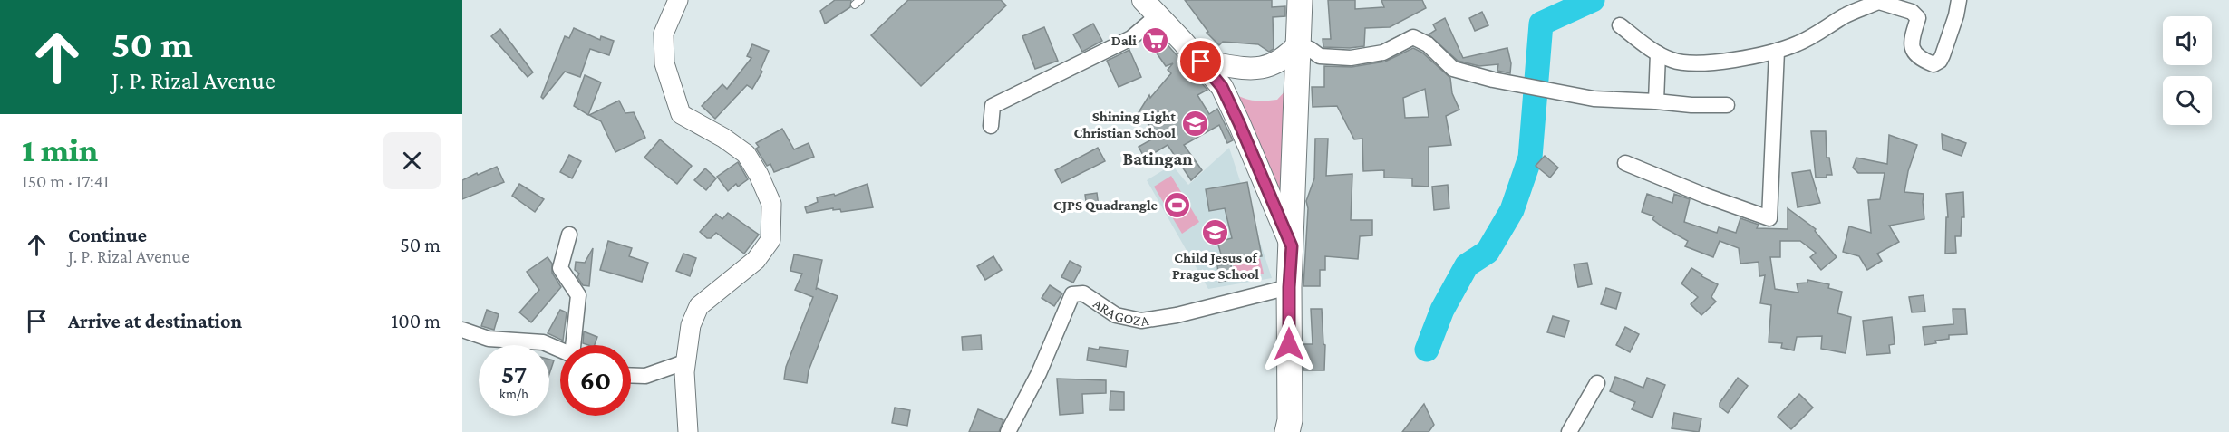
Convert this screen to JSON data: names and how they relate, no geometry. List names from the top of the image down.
{
  "streets": {
    "street": ["ARAGOZA"]
  },
  "districts": ["Batingan"],
  "places": {
    "supermarket": ["Dali"],
    "school or university": ["Shining Light Christian School", "Child Jesus of Prague School"],
    "sports": ["CJPS Quadrangle"]
  },
  "page": {
    "turn": ["50 m", "J. P. Rizal Avenue"],
    "heading": ["1 min", "150 m · 17:41"],
    "list": [
      {
        "name": "Continue",
        "note": "J. P. Rizal Avenue",
        "value": "50 m"
      },
      {
        "name": "Arrive at destination",
        "value": "100 m"
      }
    ],
    "speed": "57 km/h",
    "limit": "60"
  }
}
